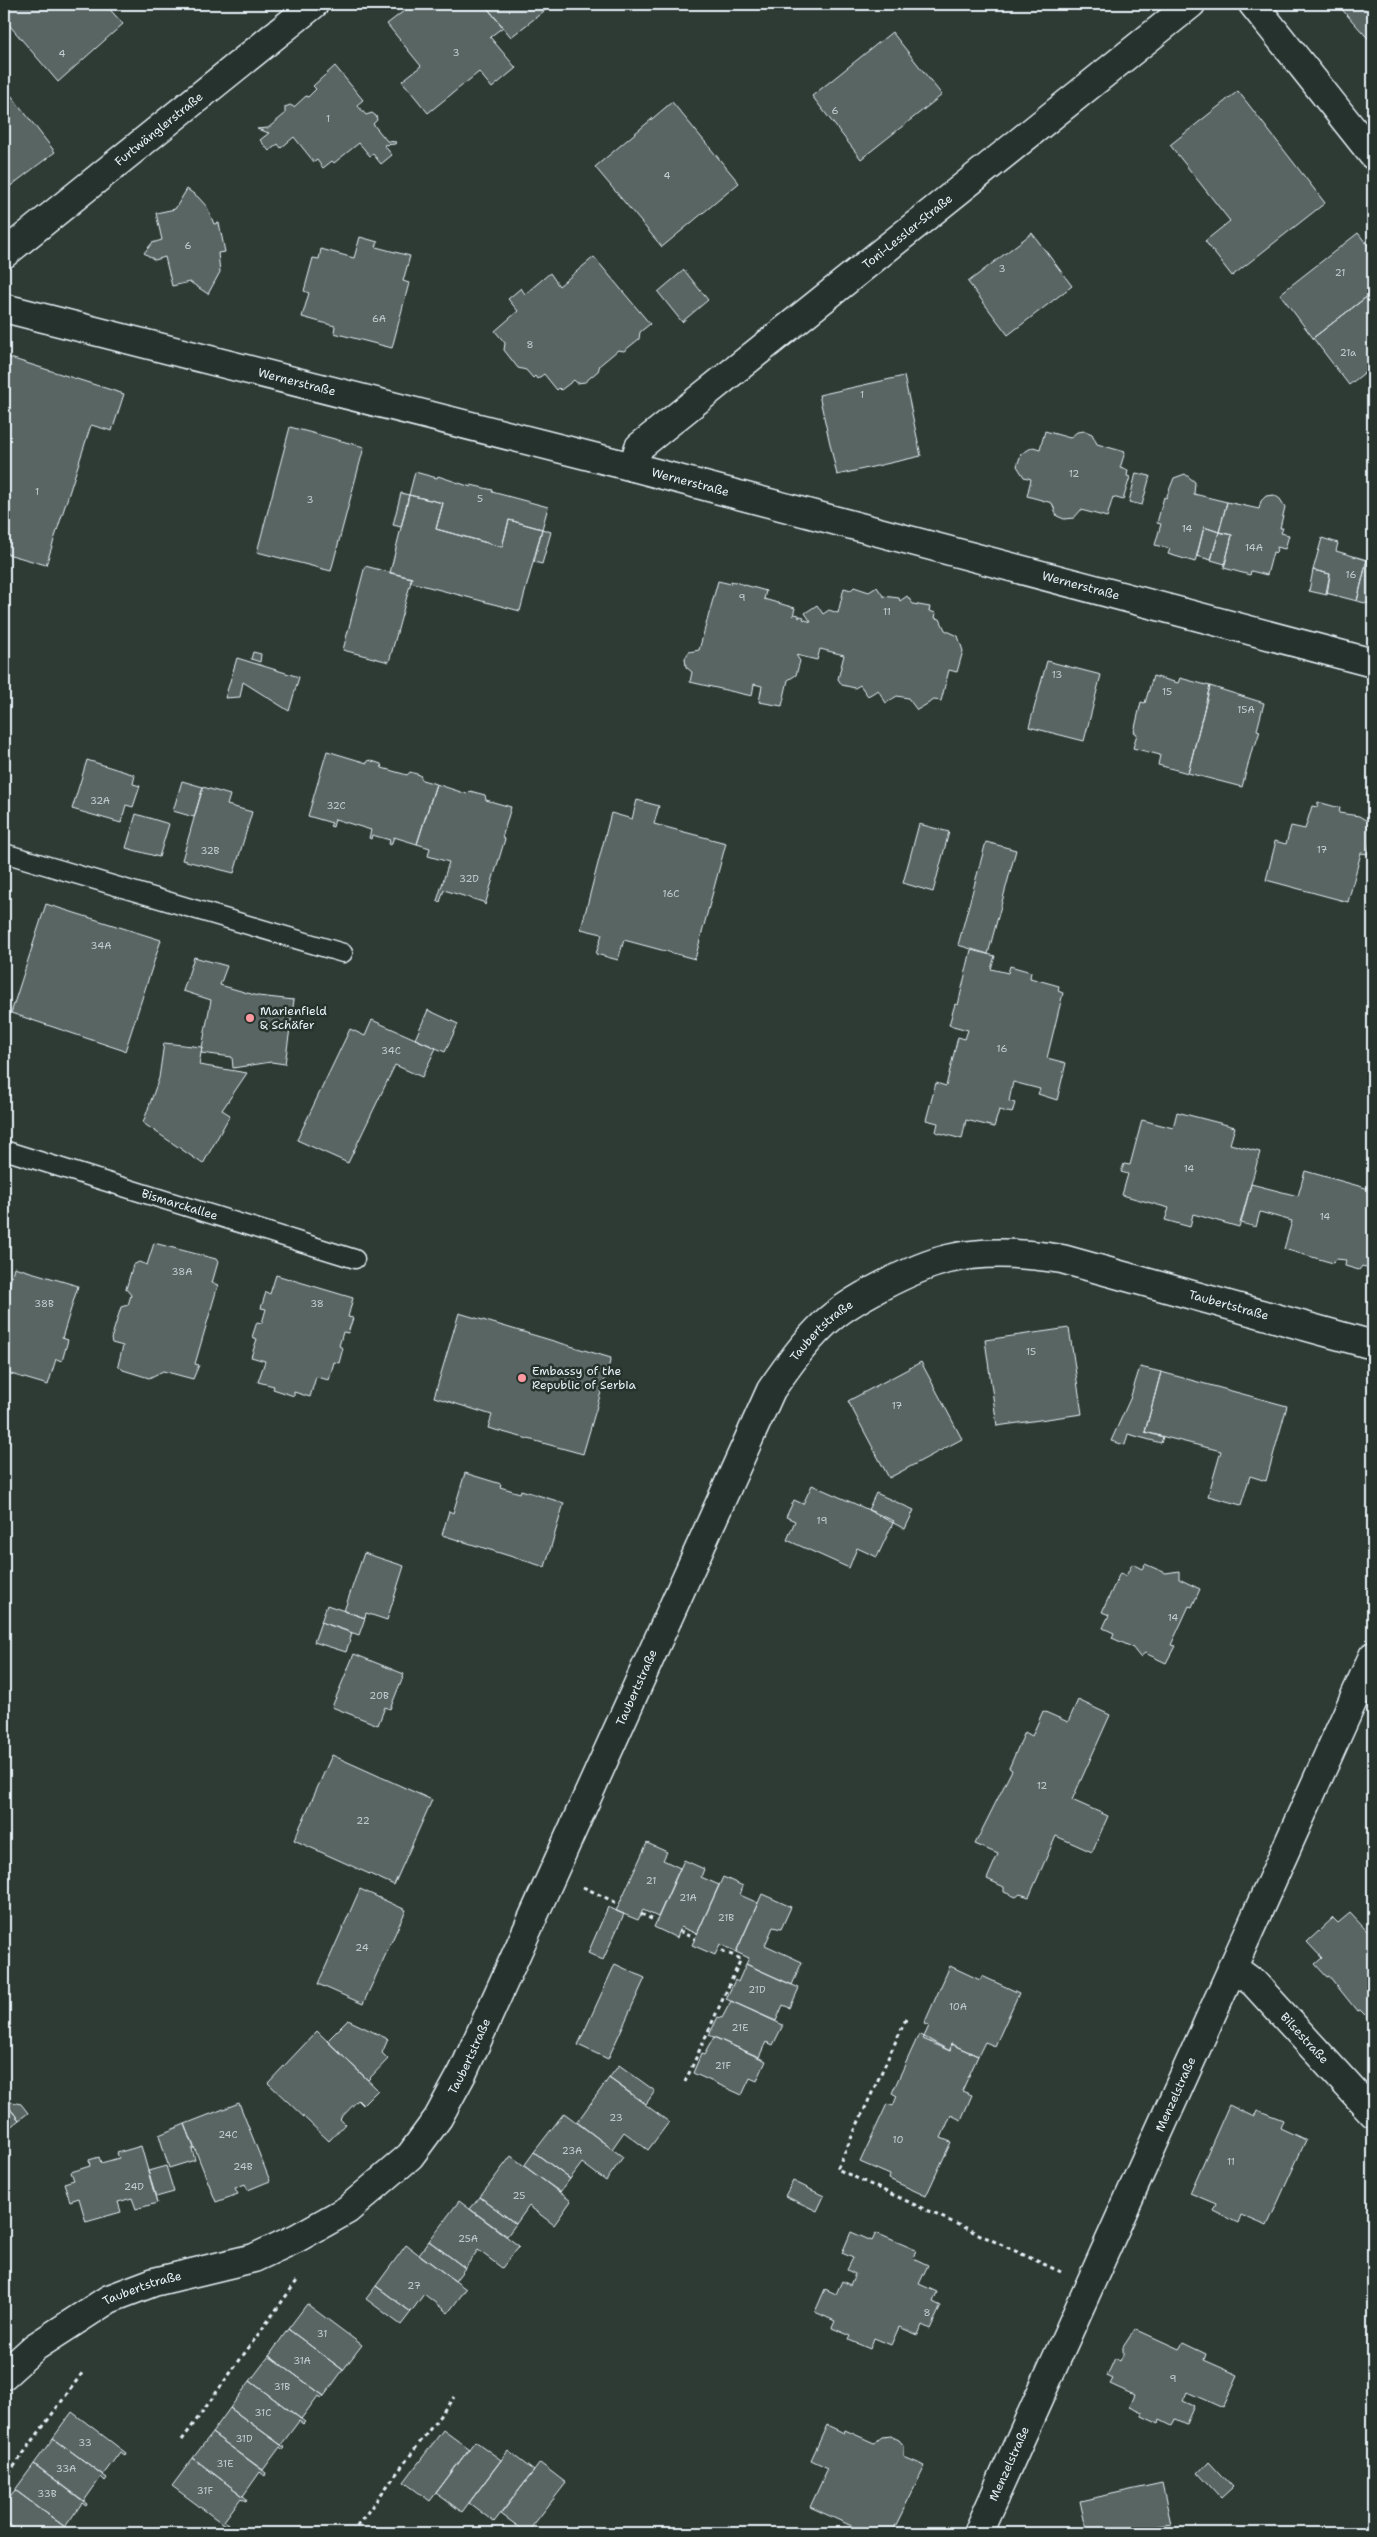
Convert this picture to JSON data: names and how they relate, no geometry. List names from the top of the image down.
{
  "streets": {
    "street": [
      "Furtwänglerstraße",
      "Toni-Lessler-Straße",
      "Wernerstraße",
      "Taubertstraße",
      "Bilsestraße",
      "Menzelstraße"
    ],
    "lane": ["Bismarckallee"]
  },
  "crossings": [
    ["Toni-Lessler-Straße", "Wernerstraße"],
    ["Bilsestraße", "Menzelstraße"]
  ],
  "places": ["Marienfield & Schäfer", "Embassy of the Republic of Serbia"],
  "house_numbers": [
    "3",
    "4",
    "6",
    "1",
    "4",
    "6",
    "3",
    "21",
    "6A",
    "8",
    "21a",
    "1",
    "12",
    "1",
    "5",
    "3",
    "14",
    "14A",
    "16",
    "9",
    "11",
    "13",
    "15",
    "15A",
    "32A",
    "32C",
    "17",
    "32B",
    "32D",
    "16C",
    "34A",
    "16",
    "34C",
    "14",
    "14",
    "38A",
    "38B",
    "38",
    "15",
    "17",
    "19",
    "14",
    "20B",
    "12",
    "22",
    "21",
    "21A",
    "21B",
    "24",
    "21D",
    "10A",
    "21E",
    "21F",
    "23",
    "24C",
    "10",
    "23A",
    "11",
    "24B",
    "24D",
    "25",
    "25A",
    "27",
    "8",
    "31",
    "31A",
    "9",
    "31B",
    "31C",
    "31D",
    "33",
    "31E",
    "33A",
    "31F",
    "33B"
  ]
}
